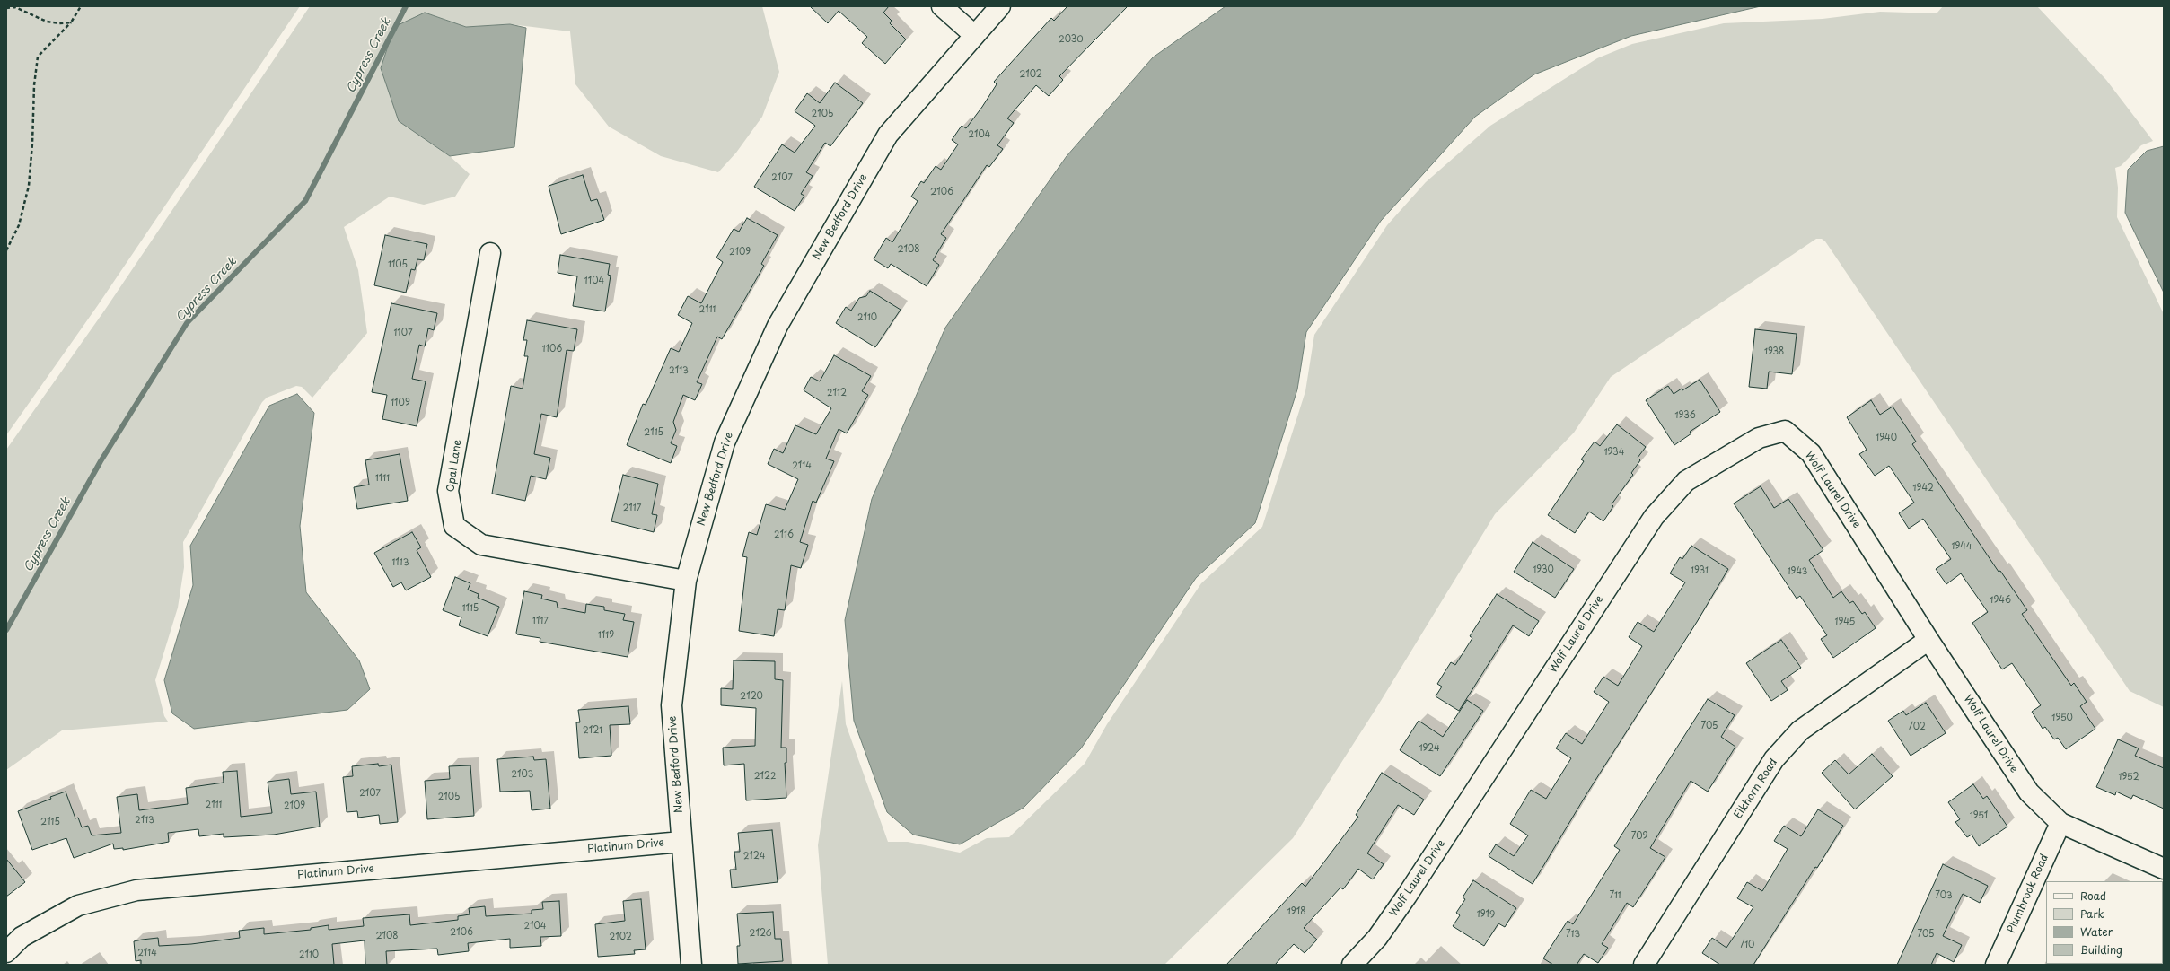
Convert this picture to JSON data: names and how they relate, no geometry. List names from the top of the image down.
{
  "streets": {
    "street": [
      "New Bedford Drive",
      "Opal Lane",
      "Wolf Laurel Drive",
      "Elkhorn Road",
      "Platinum Drive",
      "Plumbrook Road"
    ]
  },
  "crossings": [
    ["New Bedford Drive", "Opal Lane"],
    ["New Bedford Drive", "Platinum Drive"],
    ["Wolf Laurel Drive", "Elkhorn Road"],
    ["Wolf Laurel Drive", "Plumbrook Road"]
  ],
  "water": ["Cypress Creek"],
  "house_numbers": [
    "2030",
    "2102",
    "2105",
    "2104",
    "2107",
    "2106",
    "2108",
    "2109",
    "1105",
    "1104",
    "2111",
    "2110",
    "1107",
    "1106",
    "1938",
    "2113",
    "2112",
    "1109",
    "1936",
    "2115",
    "1940",
    "1934",
    "2114",
    "1111",
    "1942",
    "2117",
    "2116",
    "1944",
    "1113",
    "1930",
    "1931",
    "1943",
    "1946",
    "1115",
    "1117",
    "1945",
    "1119",
    "2120",
    "1950",
    "705",
    "702",
    "2121",
    "1924",
    "2103",
    "2122",
    "1952",
    "2107",
    "2105",
    "2111",
    "2109",
    "1951",
    "2113",
    "2115",
    "709",
    "2124",
    "711",
    "703",
    "1918",
    "1919",
    "2104",
    "2106",
    "2126",
    "713",
    "705",
    "2108",
    "2102",
    "710",
    "2114",
    "2110"
  ],
  "legend": [
    "Road",
    "Park",
    "Water",
    "Building"
  ]
}
